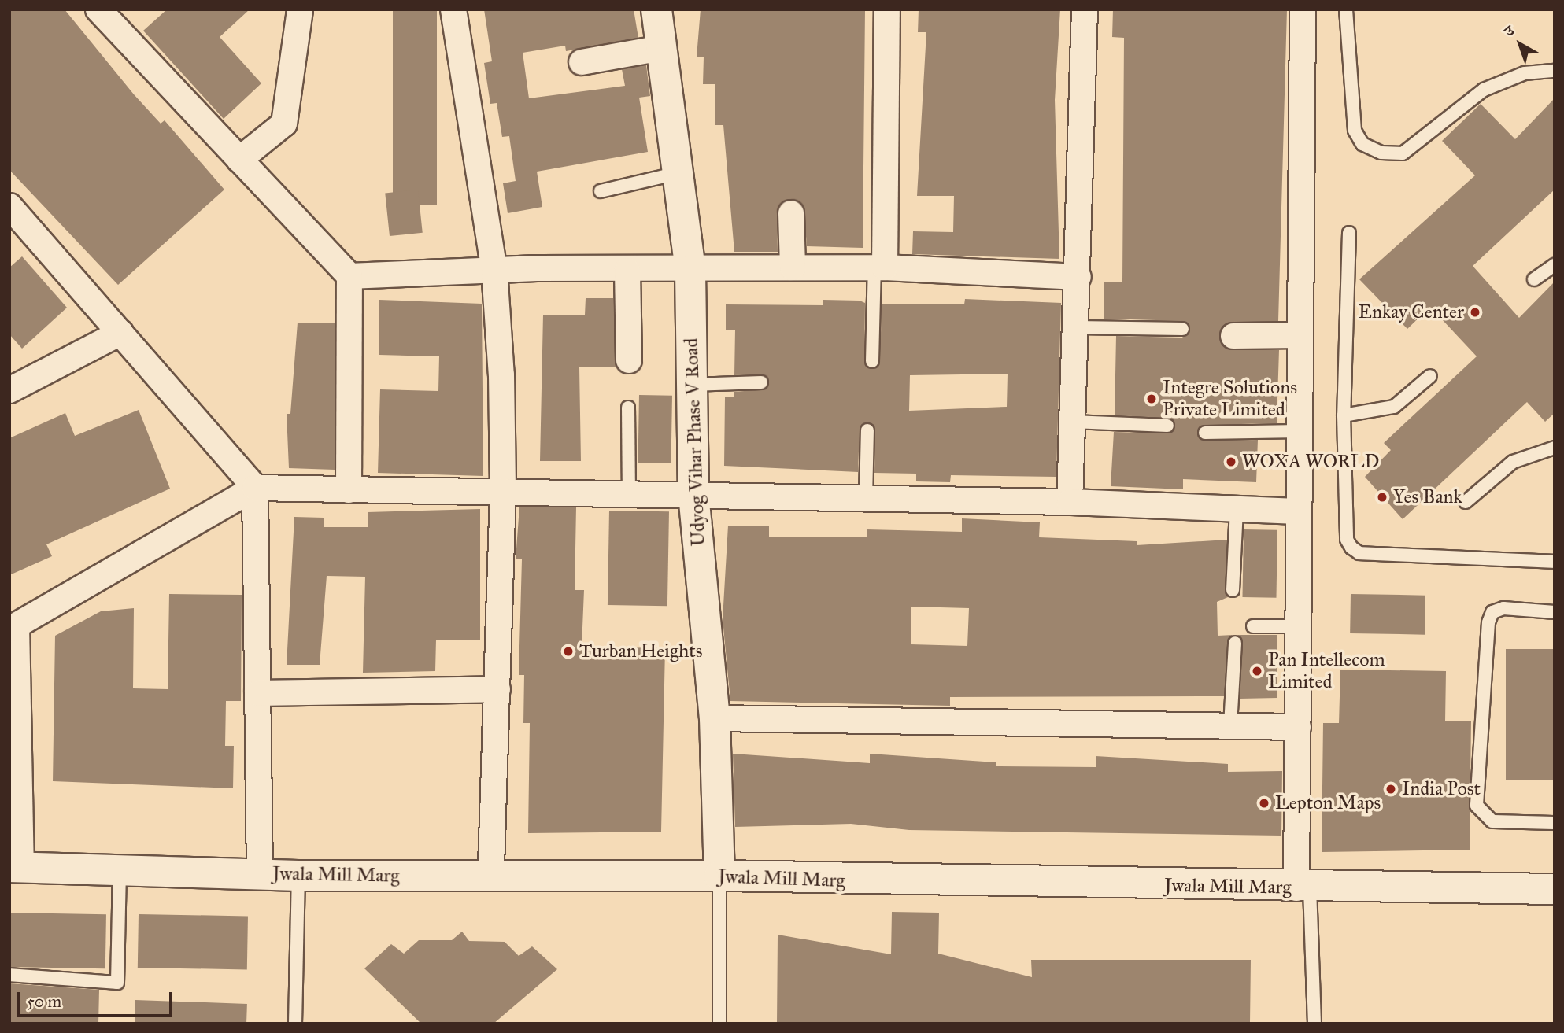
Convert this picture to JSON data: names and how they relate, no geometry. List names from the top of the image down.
{
  "streets": {
    "street": ["Udyog Vihar Phase V Road", "Jwala Mill Marg"]
  },
  "crossings": [
    ["Udyog Vihar Phase V Road", "Jwala Mill Marg"]
  ],
  "places": [
    "Enkay Center",
    "Integre Solutions Private Limited",
    "WOXA WORLD",
    "Yes Bank",
    "Turban Heights",
    "Pan Intellecom Limited",
    "India Post",
    "Lepton Maps"
  ],
  "scale_bar": "50 m",
  "north": "top left"
}
